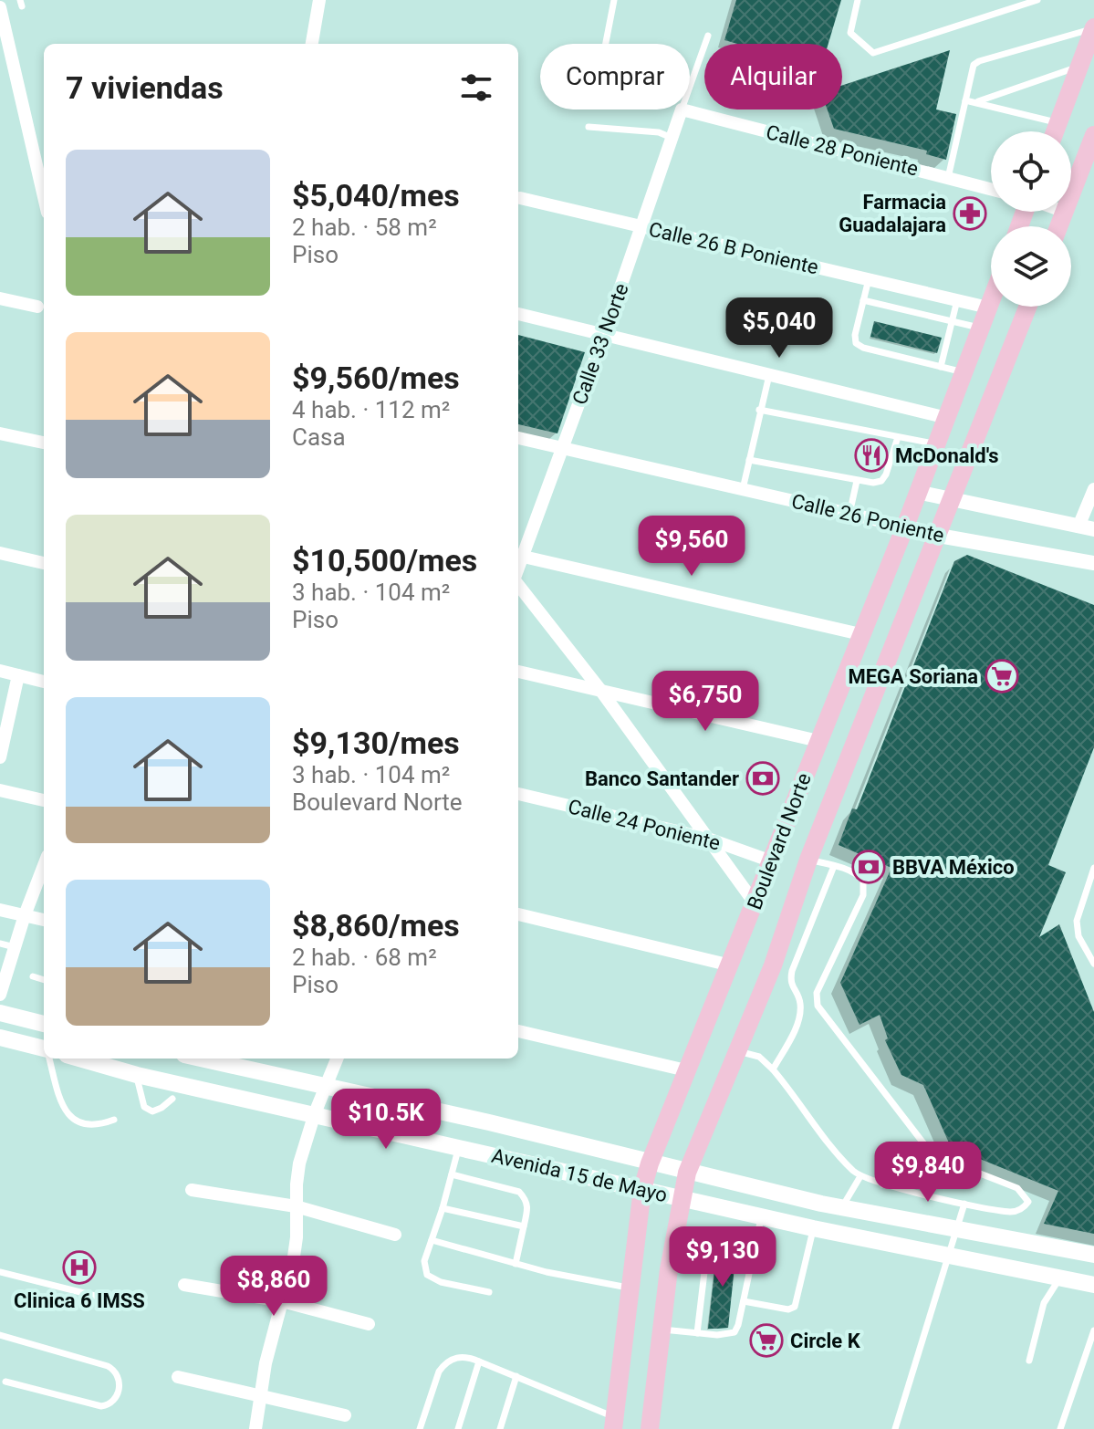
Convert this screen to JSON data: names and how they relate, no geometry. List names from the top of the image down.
{
  "streets": {
    "main road": ["Boulevard Norte", "Avenida 15 de Mayo"],
    "street": [
      "Calle 28 Poniente",
      "Calle 26 B Poniente",
      "Calle 33 Norte",
      "Calle 26 Poniente",
      "Calle 24 Poniente"
    ]
  },
  "crossings": [
    ["Calle 28 Poniente", "Calle 33 Norte"],
    ["Calle 26 B Poniente", "Calle 33 Norte"],
    ["Calle 26 B Poniente", "Boulevard Norte"],
    ["Calle 33 Norte", "Calle 26 Poniente"],
    ["Calle 26 Poniente", "Boulevard Norte"],
    ["Calle 24 Poniente", "Boulevard Norte"],
    ["Boulevard Norte", "Avenida 15 de Mayo"]
  ],
  "places": {
    "pharmacy": ["Farmacia Guadalajara"],
    "restaurant": ["McDonald's"],
    "supermarket": ["MEGA Soriana", "Circle K"],
    "bank": ["Banco Santander", "BBVA México"],
    "hospital": ["Clinica 6 IMSS"]
  },
  "page": {
    "chip": ["Comprar", "Alquilar"],
    "heading": "7 viviendas",
    "list": [
      {
        "name": "$5,040/mes",
        "note": "2 hab. · 58 m² · Piso"
      },
      {
        "name": "$9,560/mes",
        "note": "4 hab. · 112 m² · Casa"
      },
      {
        "name": "$10,500/mes",
        "note": "3 hab. · 104 m² · Piso"
      },
      {
        "name": "$9,130/mes",
        "note": "3 hab. · 104 m² · Boulevard Norte"
      },
      {
        "name": "$8,860/mes",
        "note": "2 hab. · 68 m² · Piso"
      }
    ],
    "price": [
      "$5,040",
      "$9,560",
      "$6,750",
      "$10.5K",
      "$9,840",
      "$9,130",
      "$8,860"
    ]
  }
}
